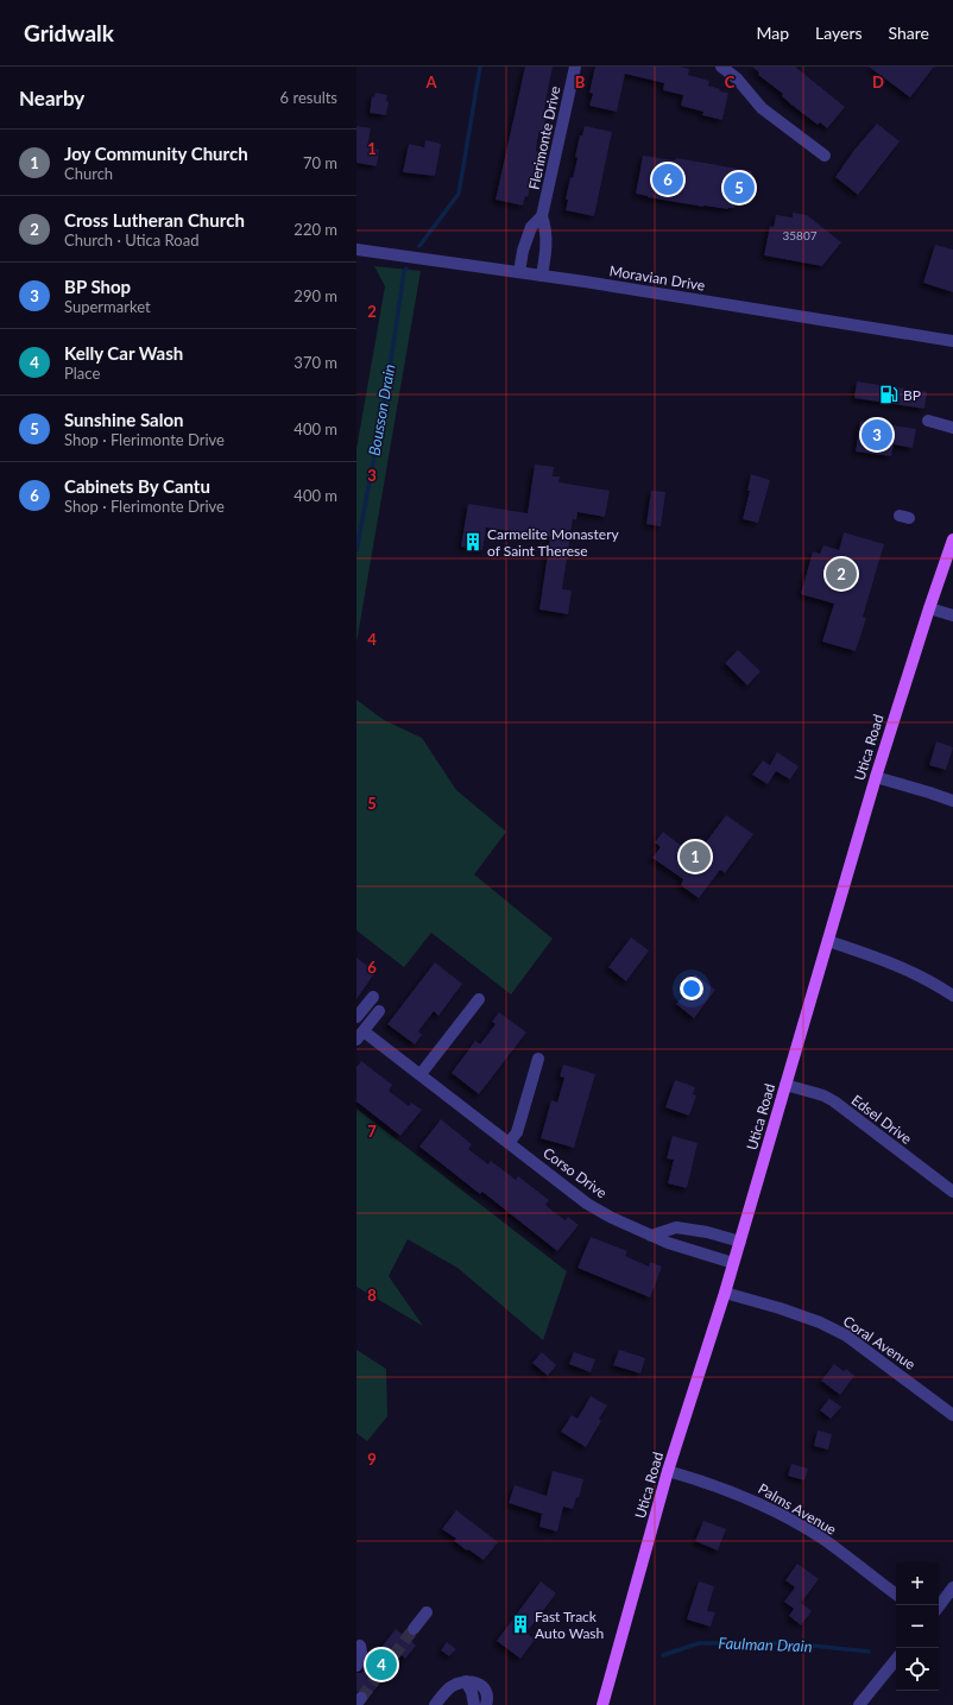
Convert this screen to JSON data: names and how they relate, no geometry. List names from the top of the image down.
{
  "streets": {
    "main road": ["Utica Road"],
    "street": [
      "Flerimonte Drive",
      "Moravian Drive",
      "Edsel Drive",
      "Corso Drive",
      "Coral Avenue",
      "Palms Avenue"
    ]
  },
  "crossings": [
    ["Flerimonte Drive", "Moravian Drive"],
    ["Utica Road", "Edsel Drive"],
    ["Utica Road", "Corso Drive"],
    ["Utica Road", "Coral Avenue"],
    ["Utica Road", "Palms Avenue"]
  ],
  "water": ["Bousson Drain", "Faulman Drain"],
  "places": {
    "fuel station": ["BP"],
    "building": ["Carmelite Monastery of Saint Therese", "Fast Track Auto Wash"]
  },
  "house_numbers": ["35807"],
  "page": {
    "header": "Gridwalk",
    "nav": ["Map", "Layers", "Share"],
    "heading": ["Nearby", "6 results"],
    "list": [
      {
        "mark": "1",
        "name": "Joy Community Church",
        "note": "Church",
        "value": "70 m"
      },
      {
        "mark": "2",
        "name": "Cross Lutheran Church",
        "note": "Church · Utica Road",
        "value": "220 m"
      },
      {
        "mark": "3",
        "name": "BP Shop",
        "note": "Supermarket",
        "value": "290 m"
      },
      {
        "mark": "4",
        "name": "Kelly Car Wash",
        "note": "Place",
        "value": "370 m"
      },
      {
        "mark": "5",
        "name": "Sunshine Salon",
        "note": "Shop · Flerimonte Drive",
        "value": "400 m"
      },
      {
        "mark": "6",
        "name": "Cabinets By Cantu",
        "note": "Shop · Flerimonte Drive",
        "value": "400 m"
      }
    ],
    "pins": [
      "6",
      "5",
      "3",
      "2",
      "1",
      "4"
    ],
    "map_buttons": ["+", "−"]
  },
  "grid": {
    "columns": [
      "A",
      "B",
      "C",
      "D"
    ],
    "rows": [
      "1",
      "2",
      "3",
      "4",
      "5",
      "6",
      "7",
      "8",
      "9"
    ]
  }
}
